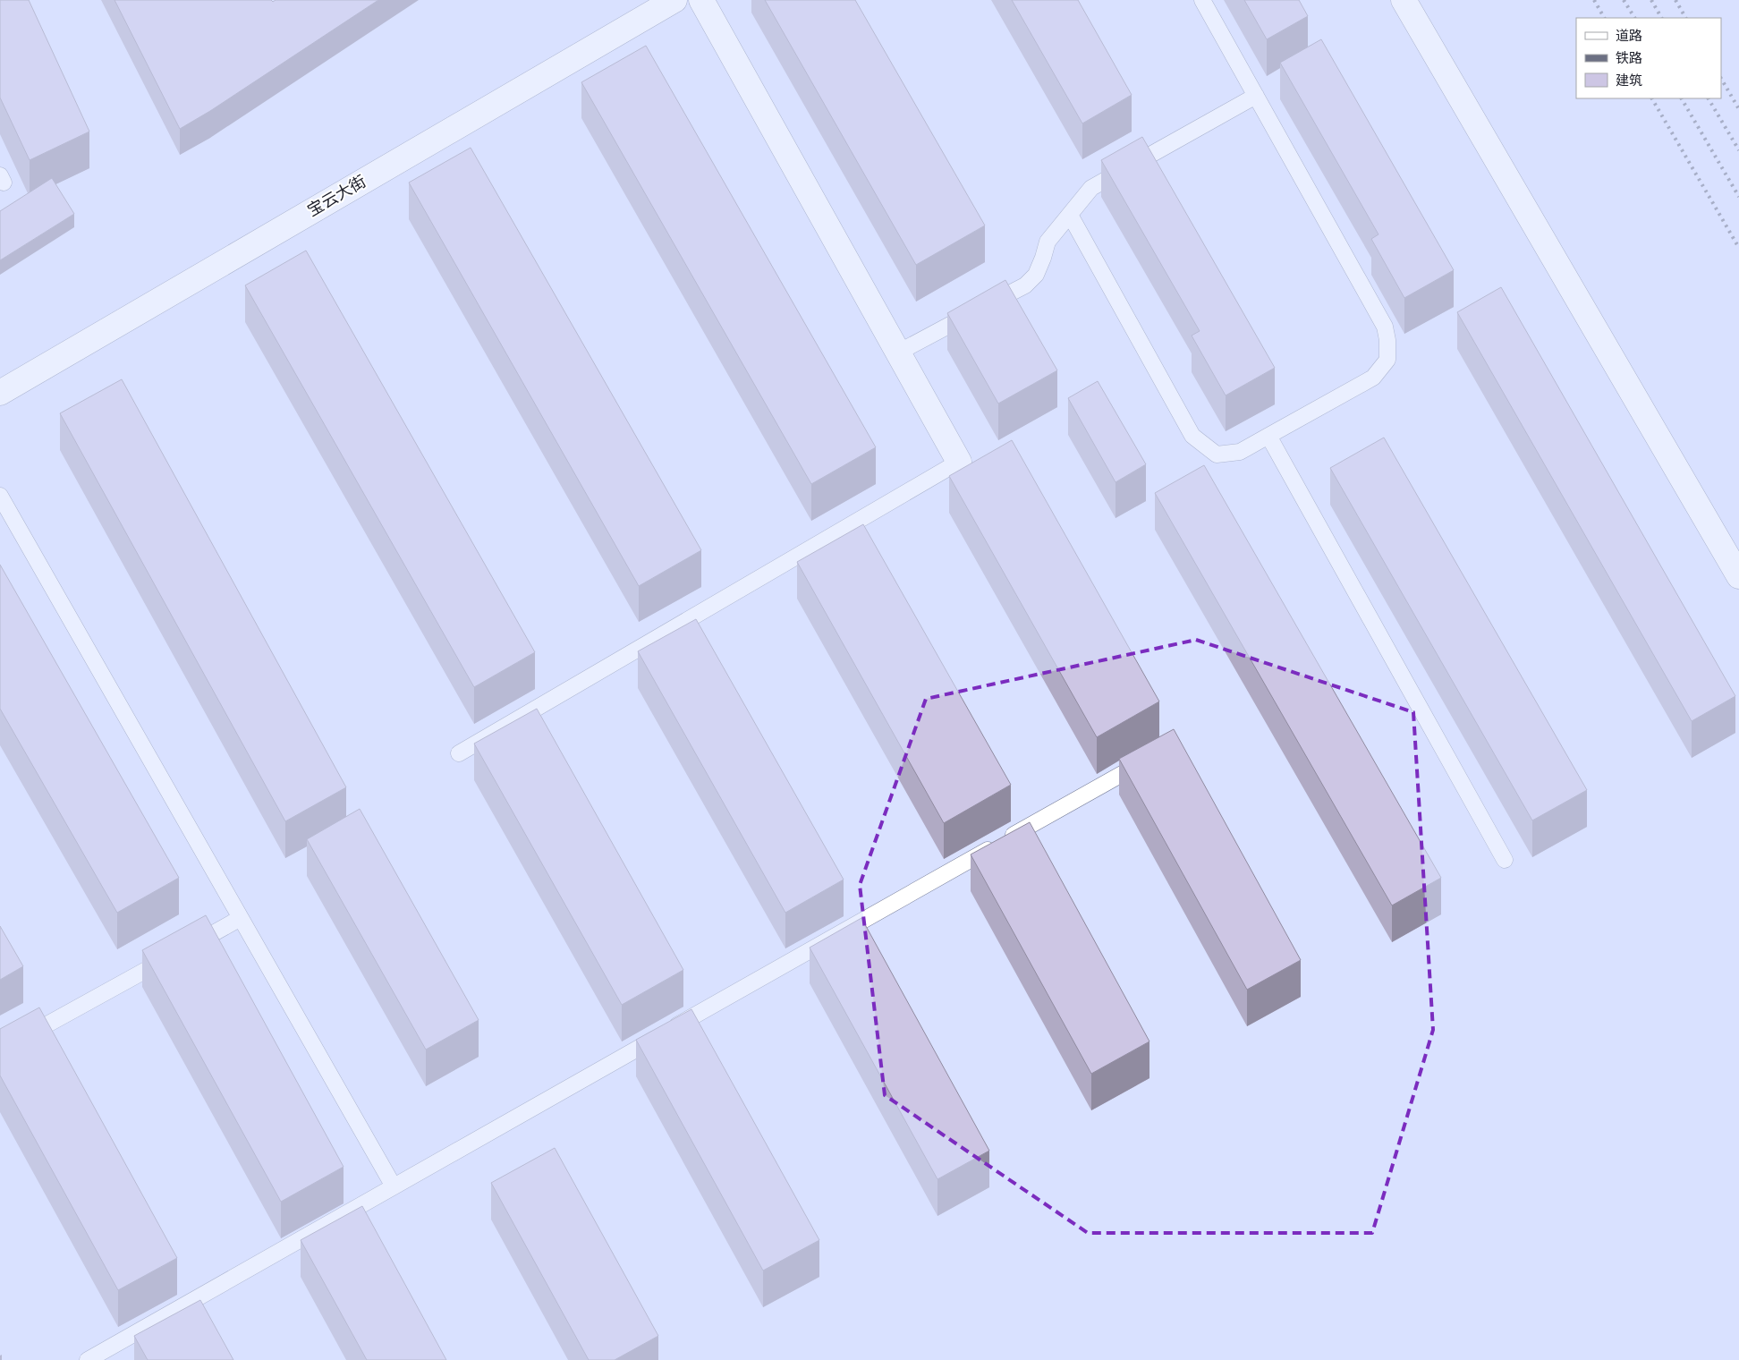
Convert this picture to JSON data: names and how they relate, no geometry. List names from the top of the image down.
{
  "streets": {
    "street": ["宝云大街"]
  },
  "legend": ["道路", "铁路", "建筑"]
}
